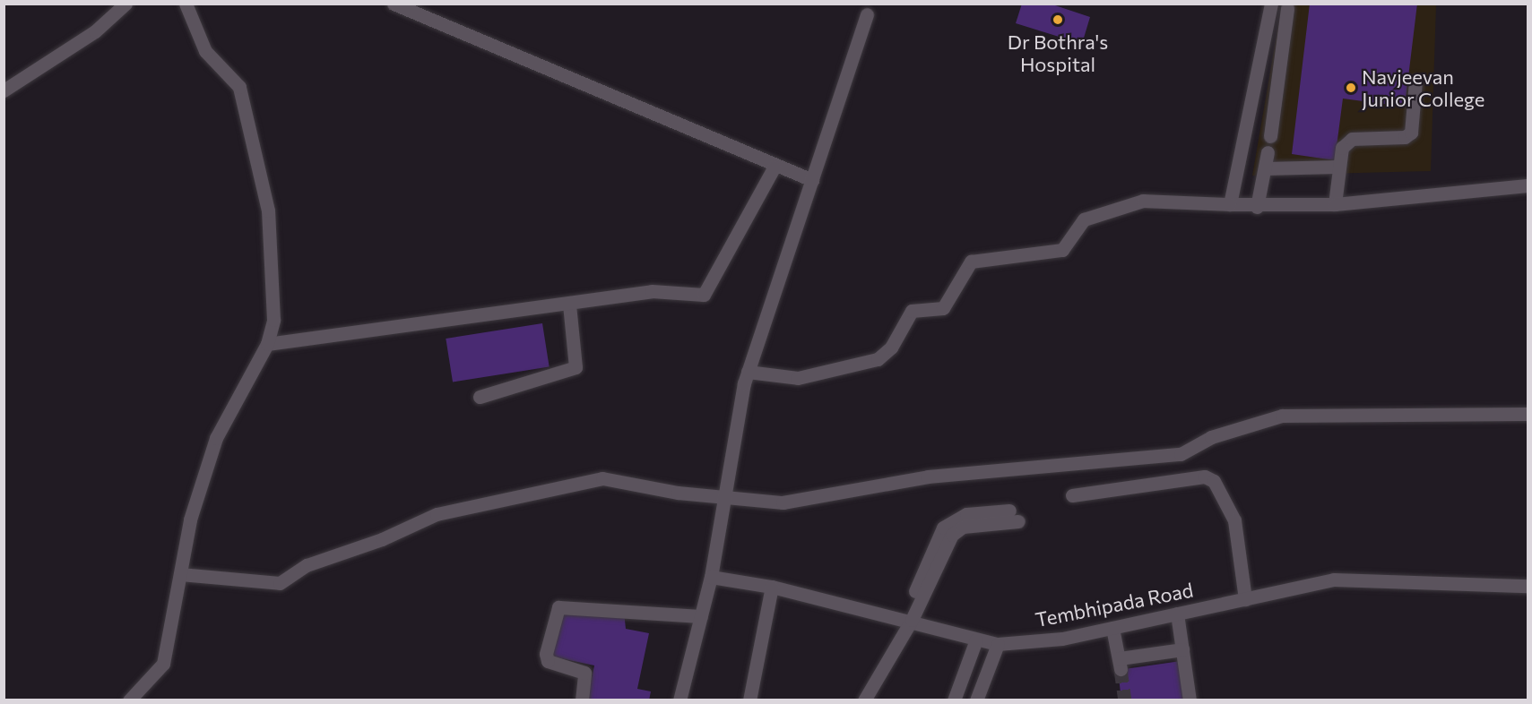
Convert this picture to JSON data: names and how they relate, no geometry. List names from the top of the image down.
{
  "streets": {
    "street": ["Tembhipada Road"]
  },
  "places": ["Dr Bothra's Hospital", "Navjeevan Junior College"]
}
